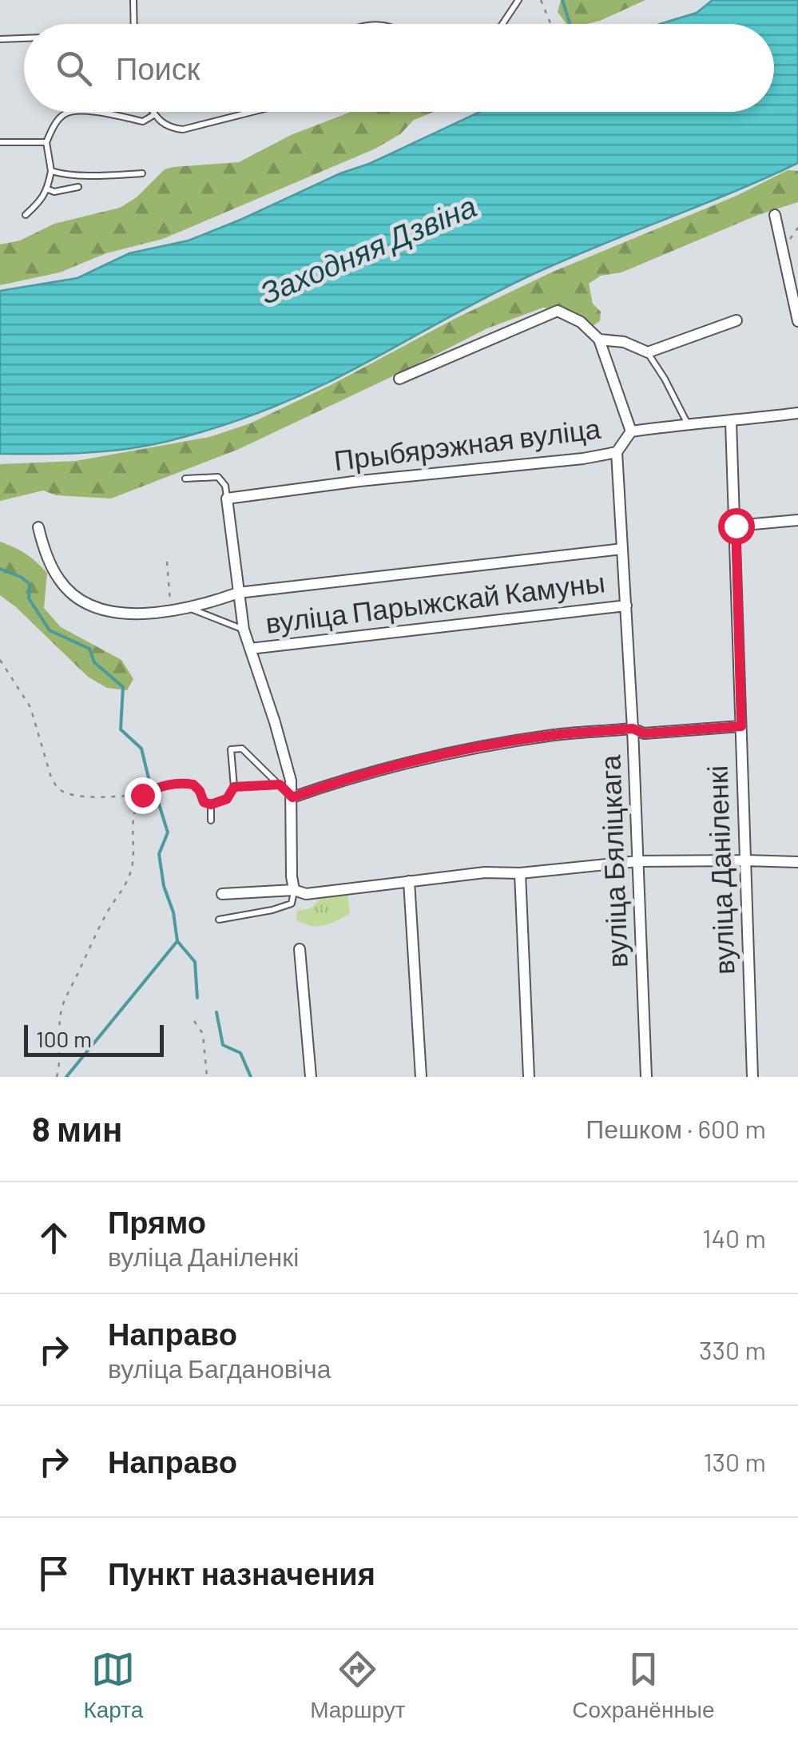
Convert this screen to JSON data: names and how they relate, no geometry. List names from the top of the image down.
{
  "streets": {
    "street": [
      "Прыбярэжная вуліца",
      "вуліца Парыжскай Камуны",
      "вуліца Бяліцкага",
      "вуліца Даніленкі"
    ]
  },
  "crossings": [
    ["Прыбярэжная вуліца", "вуліца Бяліцкага"],
    ["Прыбярэжная вуліца", "вуліца Даніленкі"],
    ["вуліца Парыжскай Камуны", "вуліца Бяліцкага"]
  ],
  "water": ["Заходняя Дзвіна"],
  "scale_bar": "100 m",
  "page": {
    "search": "Поиск",
    "scale": "100 m",
    "heading": ["8 мин", "Пешком · 600 m"],
    "list": [
      ["Прямо", "вуліца Даніленкі", "140 m"],
      ["Направо", "вуліца Багдановіча", "330 m"],
      ["Направо", "130 m"],
      "Пункт назначения"
    ],
    "nav": ["Карта", "Маршрут", "Сохранённые"]
  }
}
